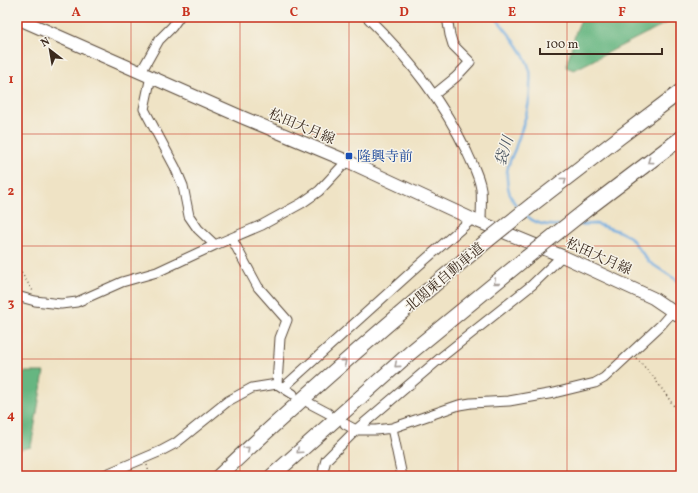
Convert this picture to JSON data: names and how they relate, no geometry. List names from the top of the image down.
{
  "streets": {
    "highway": ["北関東自動車道"],
    "main road": ["松田大月線"]
  },
  "water": ["袋川"],
  "places": {
    "transit": ["隆興寺前"]
  },
  "scale_bar": "100 m",
  "north": "top left",
  "grid": {
    "columns": [
      "A",
      "B",
      "C",
      "D",
      "E",
      "F"
    ],
    "rows": [
      "1",
      "2",
      "3",
      "4"
    ]
  }
}
